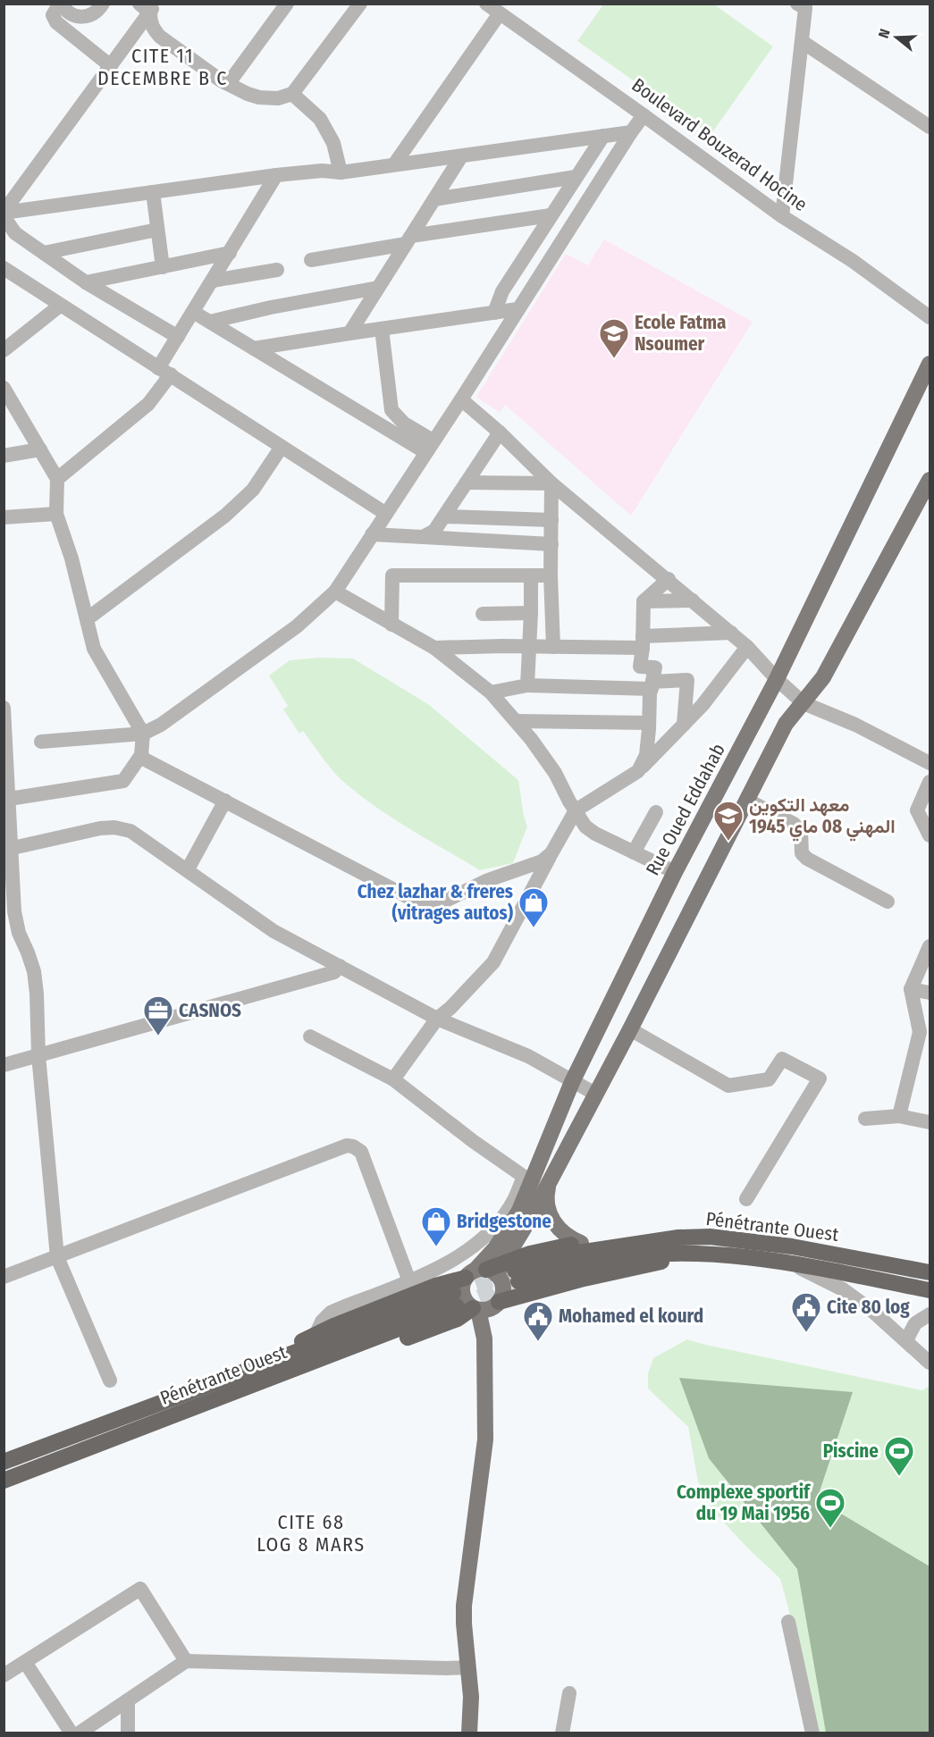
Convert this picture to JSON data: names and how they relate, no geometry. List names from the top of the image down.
{
  "streets": {
    "highway": ["Pénétrante Ouest"],
    "main road": ["Rue Oued Eddahab"],
    "street": ["Boulevard Bouzerad Hocine"]
  },
  "crossings": [
    ["Rue Oued Eddahab", "Pénétrante Ouest"]
  ],
  "districts": ["CITE 11 DECEMBRE B C", "CITE 68 LOG 8 MARS"],
  "places": {
    "school or university": ["Ecole Fatma Nsoumer", "معهد التكوين المهني 08 ماي 1945"],
    "shop": ["Chez lazhar & freres (vitrages autos)", "Bridgestone"],
    "office": ["CASNOS"],
    "public building": ["Cite 80 log", "Mohamed el kourd"],
    "sports": ["Piscine", "Complexe sportif du 19 Mai 1956"]
  },
  "north": "left"
}
